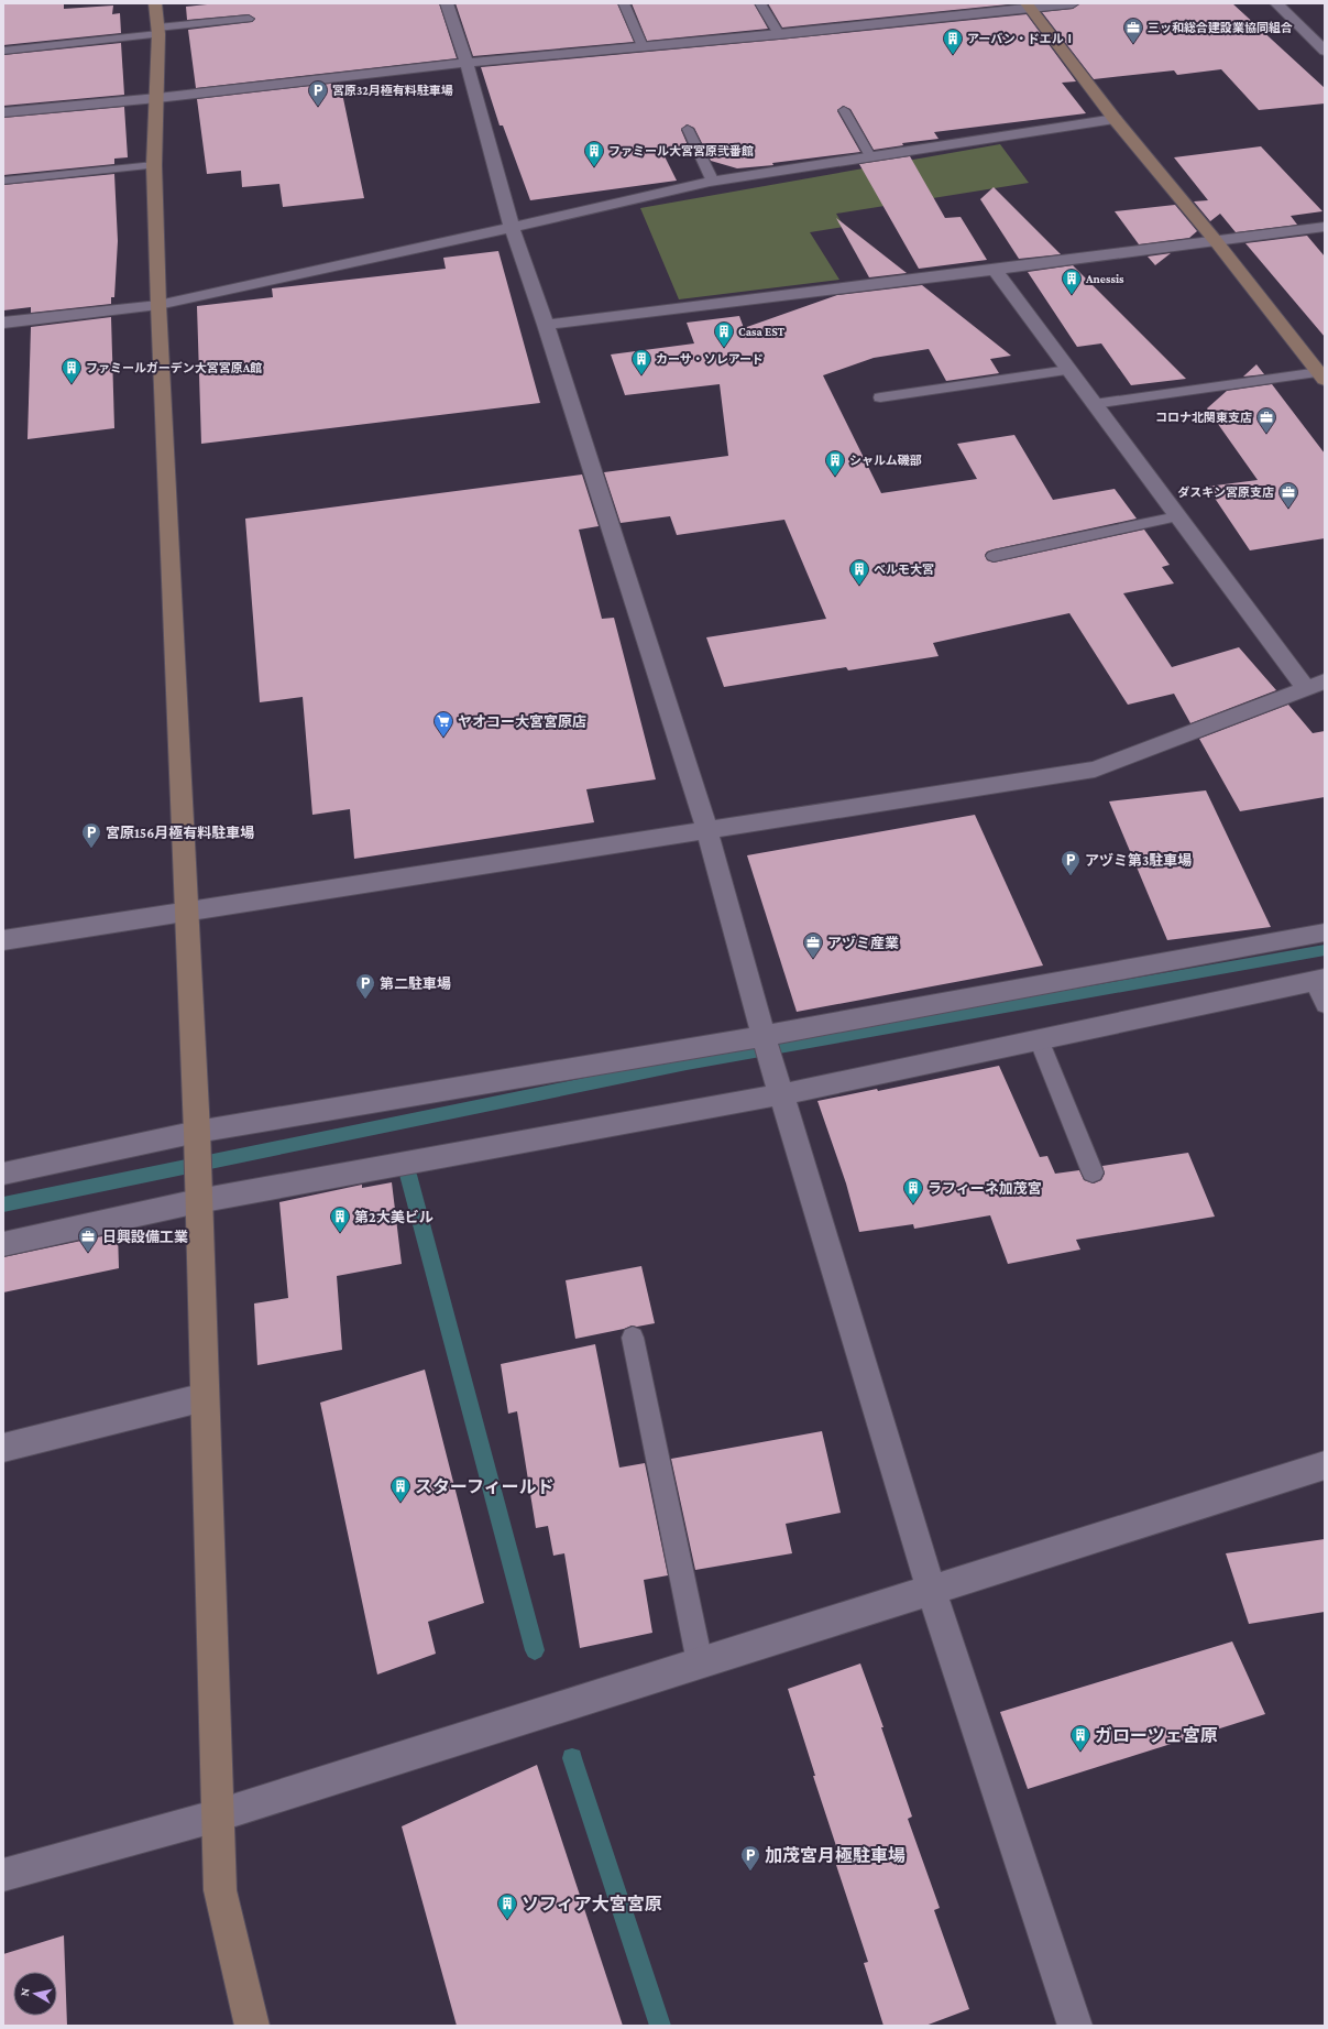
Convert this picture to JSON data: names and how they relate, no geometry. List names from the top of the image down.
{
  "places": {
    "office": [
      "三ッ和総合建設業協同組合",
      "コロナ北関東支店",
      "ダスキン宮原支店",
      "アヅミ産業",
      "日興設備工業"
    ],
    "building": [
      "アーバン・ドエルⅠ",
      "ファミール大宮宮原弐番館",
      "Anessis",
      "Casa EST",
      "カーサ・ソレアード",
      "ファミールガーデン大宮宮原A館",
      "シャルム磯部",
      "ベルモ大宮",
      "ラフィーネ加茂宮",
      "第2大美ビル",
      "スターフィールド",
      "ガローツェ宮原",
      "ソフィア大宮宮原"
    ],
    "parking": [
      "宮原32月極有料駐車場",
      "宮原156月極有料駐車場",
      "アヅミ第3駐車場",
      "第二駐車場",
      "加茂宮月極駐車場"
    ],
    "supermarket": ["ヤオコー大宮宮原店"]
  },
  "north": "left"
}
